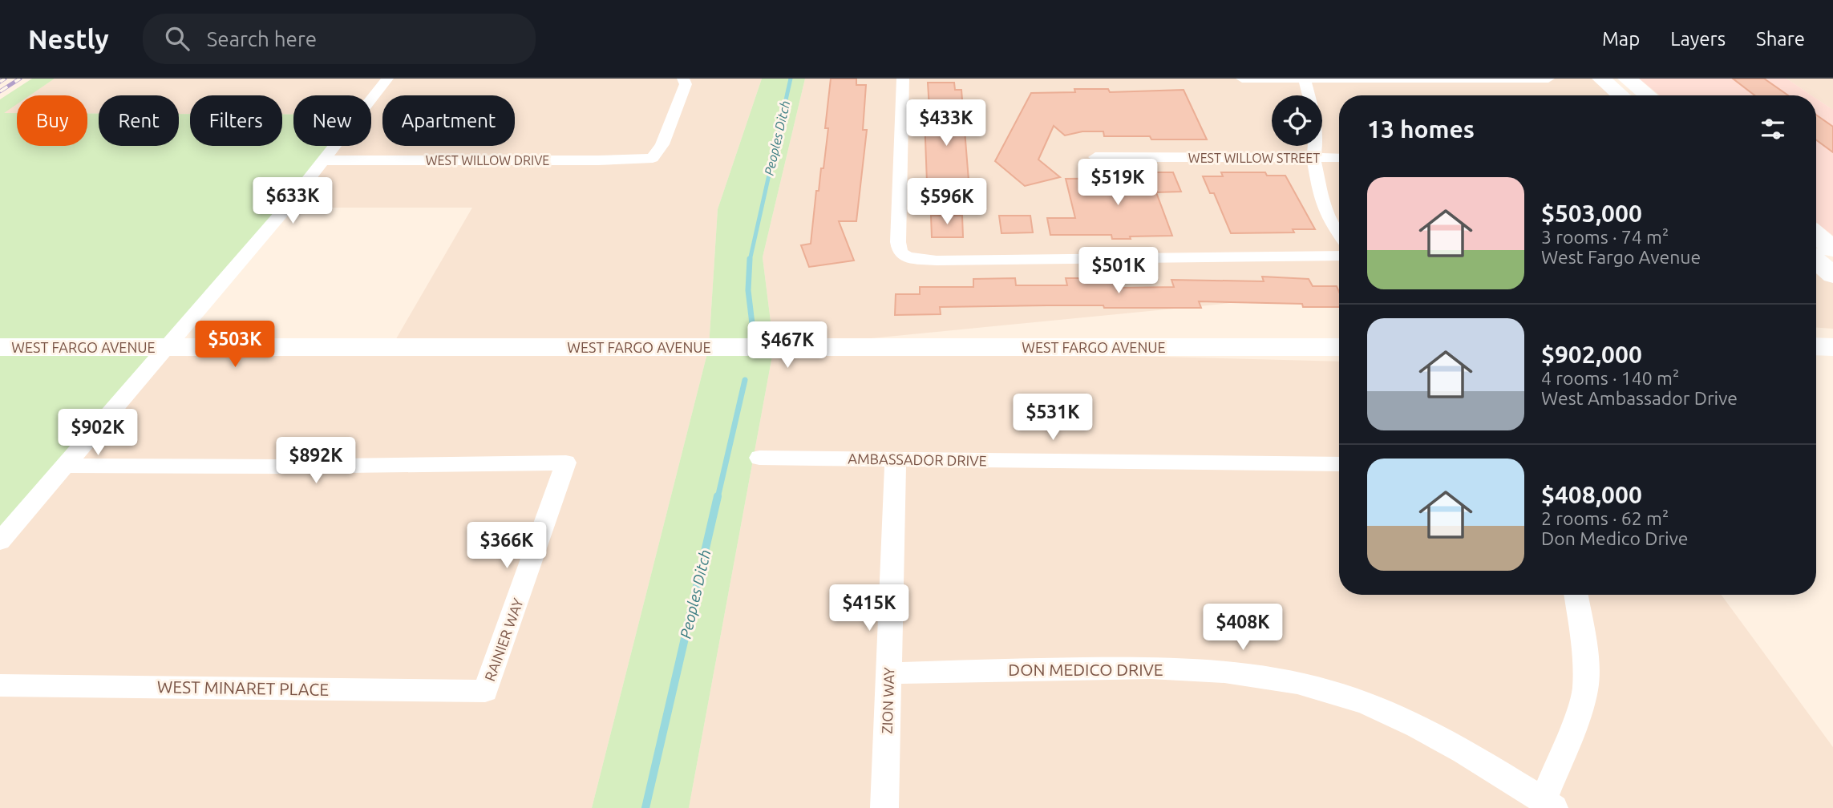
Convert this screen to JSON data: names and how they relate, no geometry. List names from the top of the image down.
{
  "streets": {
    "main road": ["WEST FARGO AVENUE"],
    "street": [
      "WEST WILLOW STREET",
      "WEST WILLOW DRIVE",
      "AMBASSADOR DRIVE",
      "RAINIER WAY",
      "DON MEDICO DRIVE",
      "WEST MINARET PLACE",
      "ZION WAY"
    ]
  },
  "crossings": [
    ["AMBASSADOR DRIVE", "ZION WAY"],
    ["RAINIER WAY", "WEST MINARET PLACE"],
    ["DON MEDICO DRIVE", "ZION WAY"]
  ],
  "water": ["Peoples Ditch"],
  "page": {
    "header": "Nestly",
    "search": "Search here",
    "nav": ["Map", "Layers", "Share"],
    "chip": [
      "Buy",
      "Rent",
      "Filters",
      "New",
      "Apartment"
    ],
    "heading": "13 homes",
    "price": [
      "$433K",
      "$519K",
      "$633K",
      "$596K",
      "$501K",
      "$503K",
      "$467K",
      "$531K",
      "$902K",
      "$892K",
      "$366K",
      "$415K",
      "$408K"
    ],
    "list": [
      {
        "name": "$503,000",
        "note": "3 rooms · 74 m² · West Fargo Avenue"
      },
      {
        "name": "$902,000",
        "note": "4 rooms · 140 m² · West Ambassador Drive"
      },
      {
        "name": "$408,000",
        "note": "2 rooms · 62 m² · Don Medico Drive"
      }
    ]
  }
}
